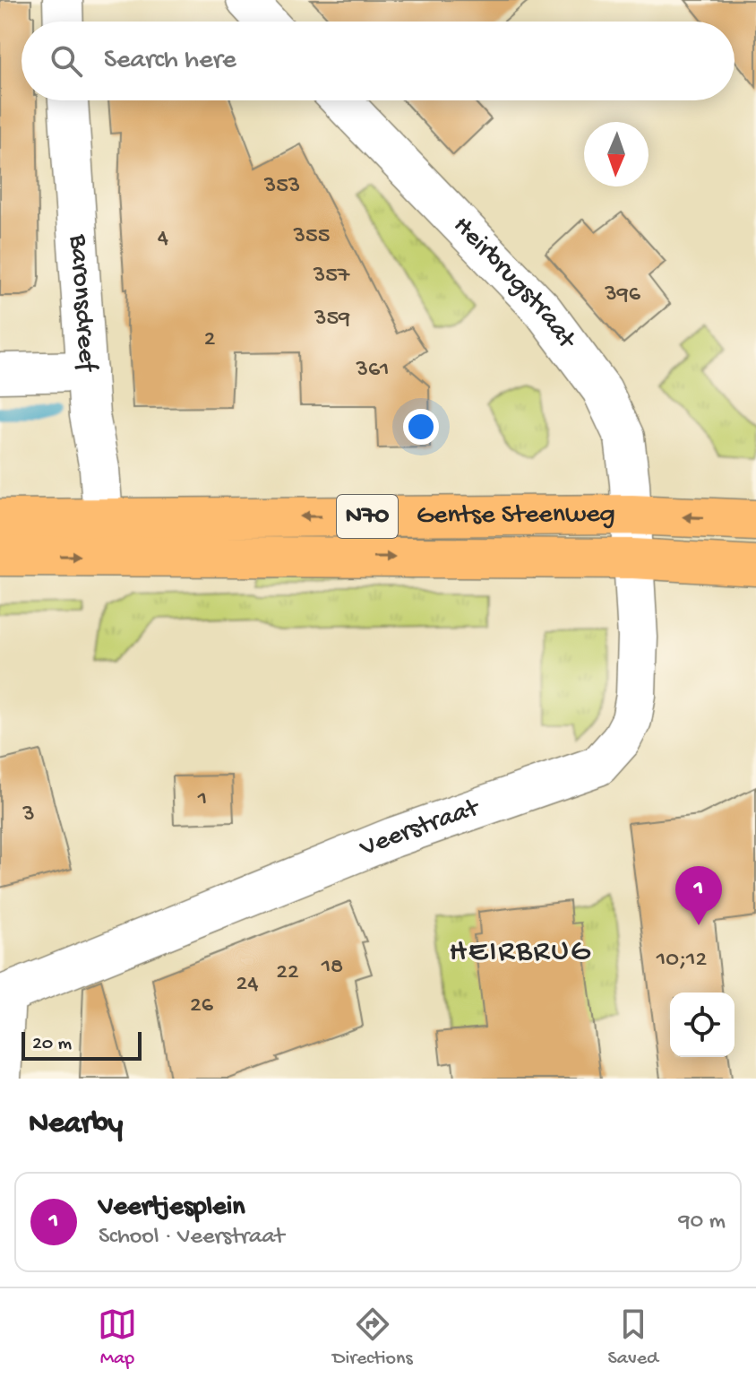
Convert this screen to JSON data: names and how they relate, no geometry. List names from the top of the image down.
{
  "streets": {
    "main road": ["Gentse Steenweg", "N70"],
    "street": ["Heirbrugstraat", "Baronsdreef", "Veerstraat"]
  },
  "crossings": [
    ["Heirbrugstraat", "Gentse Steenweg"],
    ["Heirbrugstraat", "Veerstraat"],
    ["Baronsdreef", "Gentse Steenweg"],
    ["Baronsdreef", "N70"],
    ["Gentse Steenweg", "N70"],
    ["Gentse Steenweg", "Veerstraat"]
  ],
  "districts": ["HEIRBRUG"],
  "house_numbers": [
    "353",
    "355",
    "4",
    "357",
    "396",
    "359",
    "2",
    "361",
    "1",
    "3",
    "10;12",
    "18",
    "22",
    "24",
    "26"
  ],
  "scale_bar": "20 m",
  "north": "bottom",
  "page": {
    "search": "Search here",
    "pins": "1",
    "scale": "20 m",
    "heading": "Nearby",
    "list": [
      {
        "mark": "1",
        "name": "Veertjesplein",
        "note": "School · Veerstraat",
        "value": "90 m"
      }
    ],
    "nav": ["Map", "Directions", "Saved"]
  }
}
